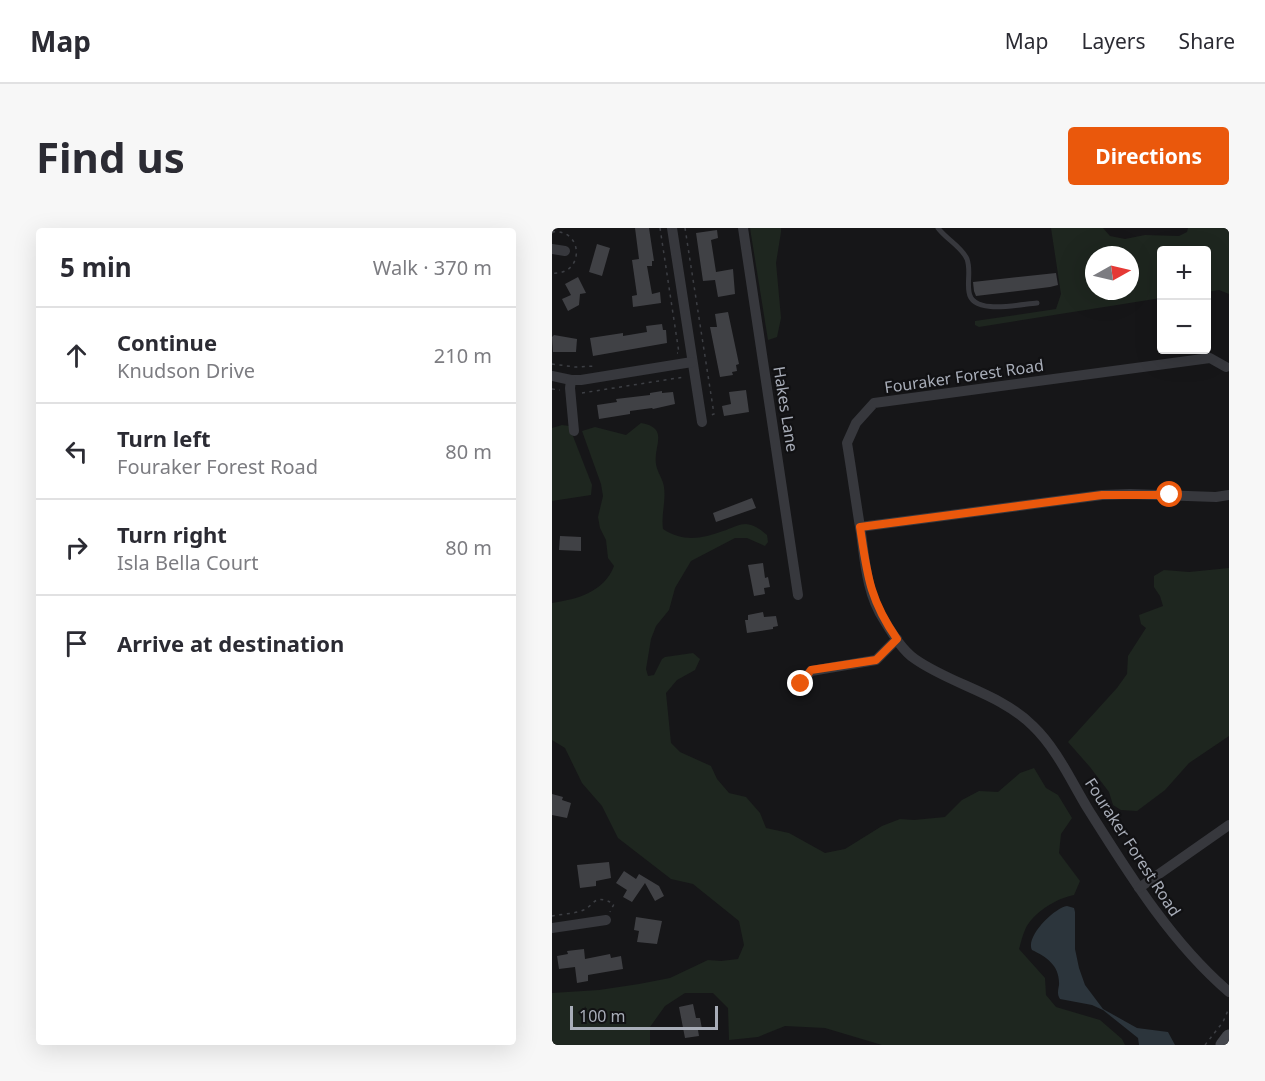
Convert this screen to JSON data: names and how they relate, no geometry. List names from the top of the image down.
{
  "streets": {
    "street": ["Fouraker Forest Road", "Hakes Lane"]
  },
  "scale_bar": "100 m",
  "north": "right",
  "page": {
    "header": "Map",
    "nav": ["Map", "Layers", "Share"],
    "buttons": "Directions",
    "title": "Find us",
    "heading": ["5 min", "Walk · 370 m"],
    "map_buttons": ["+", "−"],
    "list": [
      ["Continue", "Knudson Drive", "210 m"],
      ["Turn left", "Fouraker Forest Road", "80 m"],
      ["Turn right", "Isla Bella Court", "80 m"],
      "Arrive at destination"
    ],
    "scale": "100 m"
  }
}
